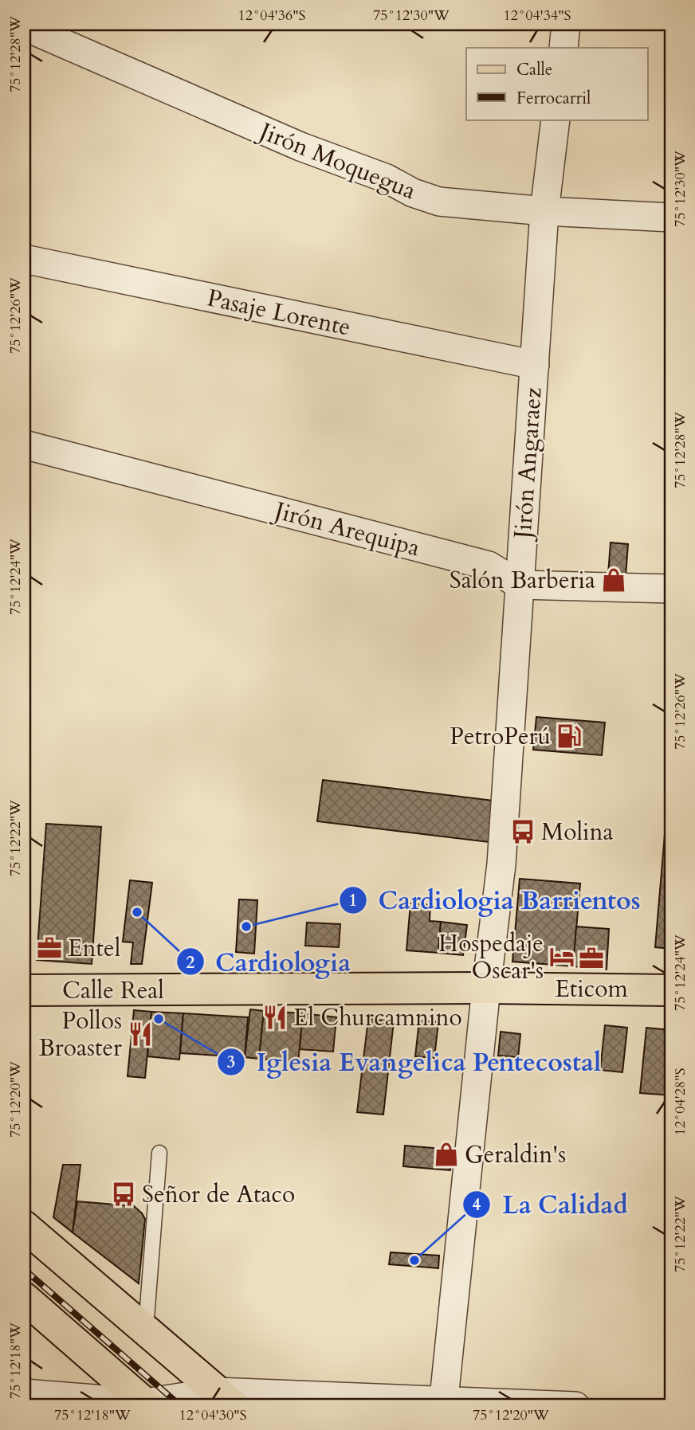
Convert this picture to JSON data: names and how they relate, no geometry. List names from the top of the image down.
{
  "streets": {
    "main road": ["Calle Real"],
    "street": [
      "Jirón Moquegua",
      "Pasaje Lorente",
      "Jirón Angaraez",
      "Jirón Arequipa"
    ]
  },
  "crossings": [
    ["Jirón Moquegua", "Jirón Angaraez"],
    ["Pasaje Lorente", "Jirón Angaraez"],
    ["Jirón Angaraez", "Jirón Arequipa"],
    ["Jirón Angaraez", "Calle Real"]
  ],
  "places": {
    "shop": ["Salón Barberia", "Geraldin's"],
    "fuel station": ["PetroPerú"],
    "bus stop": ["Molina", "Señor de Ataco"],
    "other": [
      "Cardiologia",
      "Cardiologia Barrientos",
      "Iglesia Evangelica Pentecostal",
      "La Calidad"
    ],
    "office": ["Entel", "Eticom"],
    "hotel": ["Hospedaje Oscar's"],
    "restaurant": ["El Churcamnino", "Pollos Broaster"]
  },
  "legend": ["Calle", "Ferrocarril"],
  "coordinates": [
    "12°04'36\"S",
    "75°12'30\"W",
    "12°04'34\"S",
    "75°12'28\"W",
    "75°12'26\"W",
    "75°12'24\"W",
    "75°12'22\"W",
    "75°12'20\"W",
    "12°04'28\"S",
    "75°12'18\"W",
    "12°04'30\"S"
  ]
}
